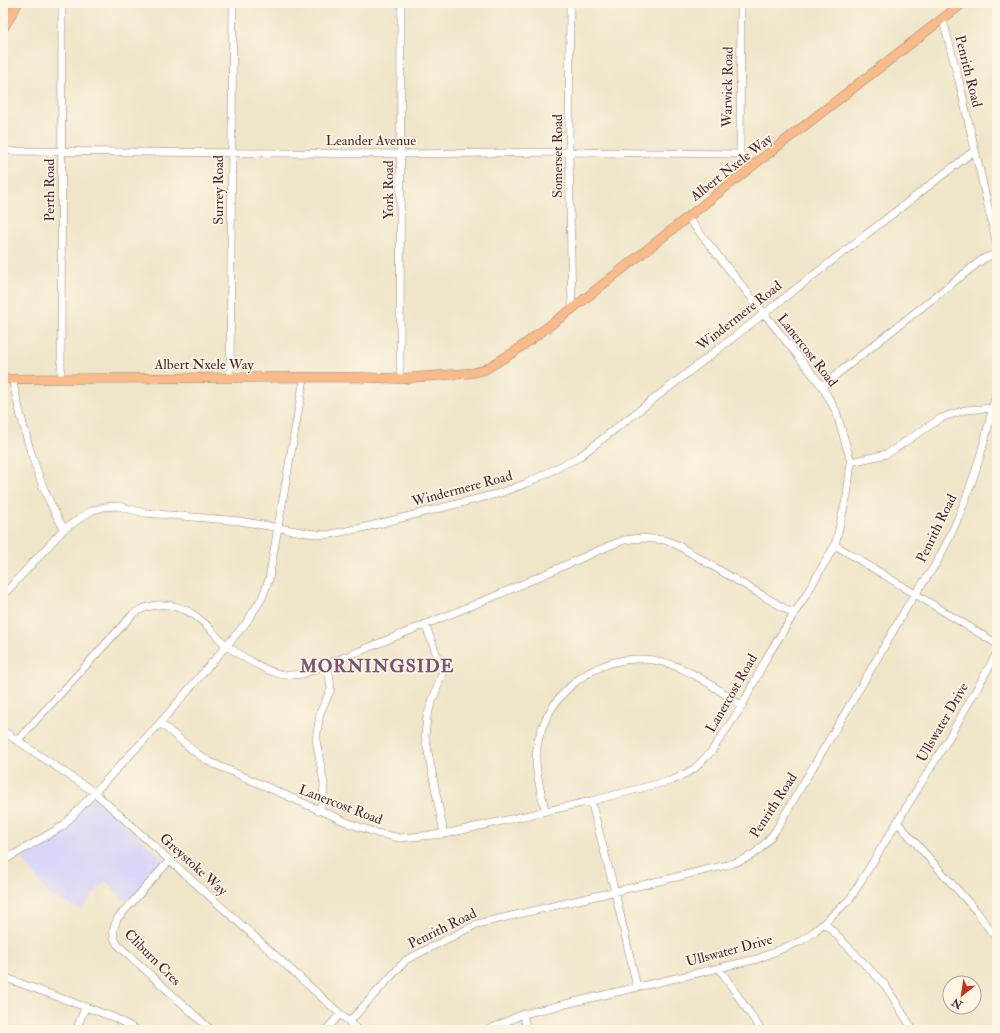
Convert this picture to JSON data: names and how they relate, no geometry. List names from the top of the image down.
{
  "streets": {
    "main road": ["Albert Nxele Way"],
    "street": [
      "Penrith Road",
      "Warwick Road",
      "Leander Avenue",
      "Somerset Road",
      "Perth Road",
      "Surrey Road",
      "York Road",
      "Windermere Road",
      "Lanercost Road",
      "Ullswater Drive",
      "Greystoke Way",
      "Cliburn Cres"
    ]
  },
  "crossings": [
    ["Penrith Road", "Albert Nxele Way"],
    ["Penrith Road", "Windermere Road"],
    ["Penrith Road", "Greystoke Way"],
    ["Warwick Road", "Leander Avenue"],
    ["Leander Avenue", "Somerset Road"],
    ["Leander Avenue", "Perth Road"],
    ["Leander Avenue", "Surrey Road"],
    ["Leander Avenue", "York Road"],
    ["Somerset Road", "Albert Nxele Way"],
    ["Albert Nxele Way", "Perth Road"],
    ["Albert Nxele Way", "Surrey Road"],
    ["Albert Nxele Way", "York Road"],
    ["Albert Nxele Way", "Lanercost Road"],
    ["Windermere Road", "Lanercost Road"],
    ["Greystoke Way", "Cliburn Cres"]
  ],
  "districts": ["MORNINGSIDE"],
  "north": "bottom left"
}
